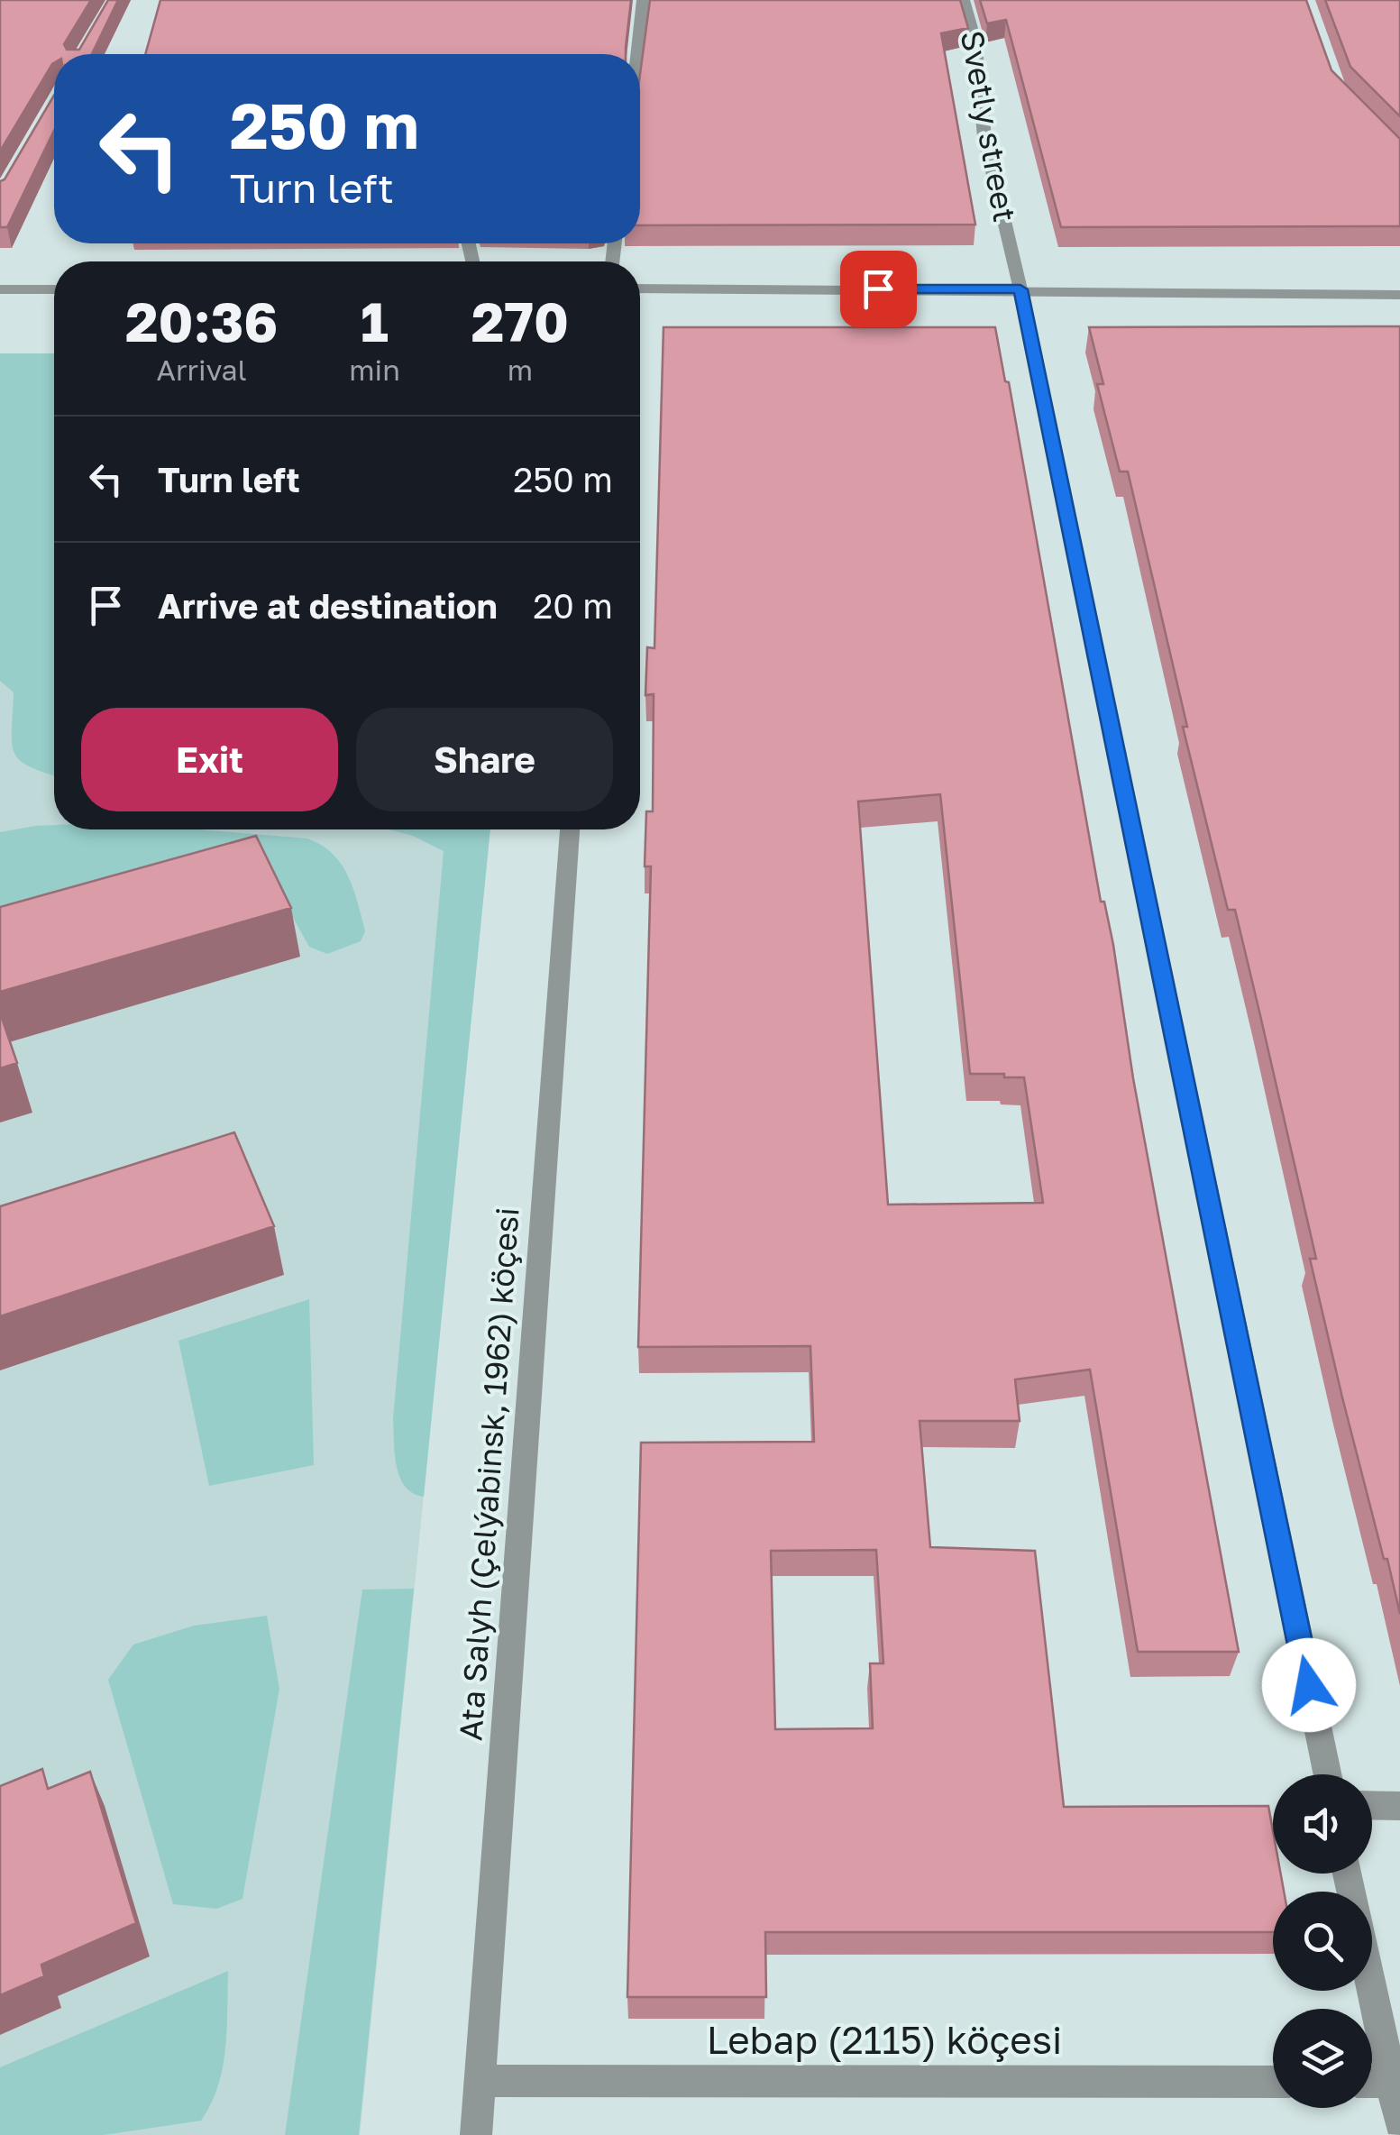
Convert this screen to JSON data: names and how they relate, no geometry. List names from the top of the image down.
{
  "streets": {
    "street": ["Svetly street", "Ata Salyh (Çelýabinsk, 1962) köçesi", "Lebap (2115) köçesi"]
  },
  "crossings": [
    ["Ata Salyh (Çelýabinsk, 1962) köçesi", "Lebap (2115) köçesi"]
  ],
  "page": {
    "turn": ["250 m", "Turn left"],
    "eta": [
      "20:36",
      "Arrival",
      "1",
      "min",
      "270",
      "m"
    ],
    "list": [
      {
        "name": "Turn left",
        "value": "250 m"
      },
      {
        "name": "Arrive at destination",
        "value": "20 m"
      }
    ],
    "buttons": ["Exit", "Share"]
  }
}
